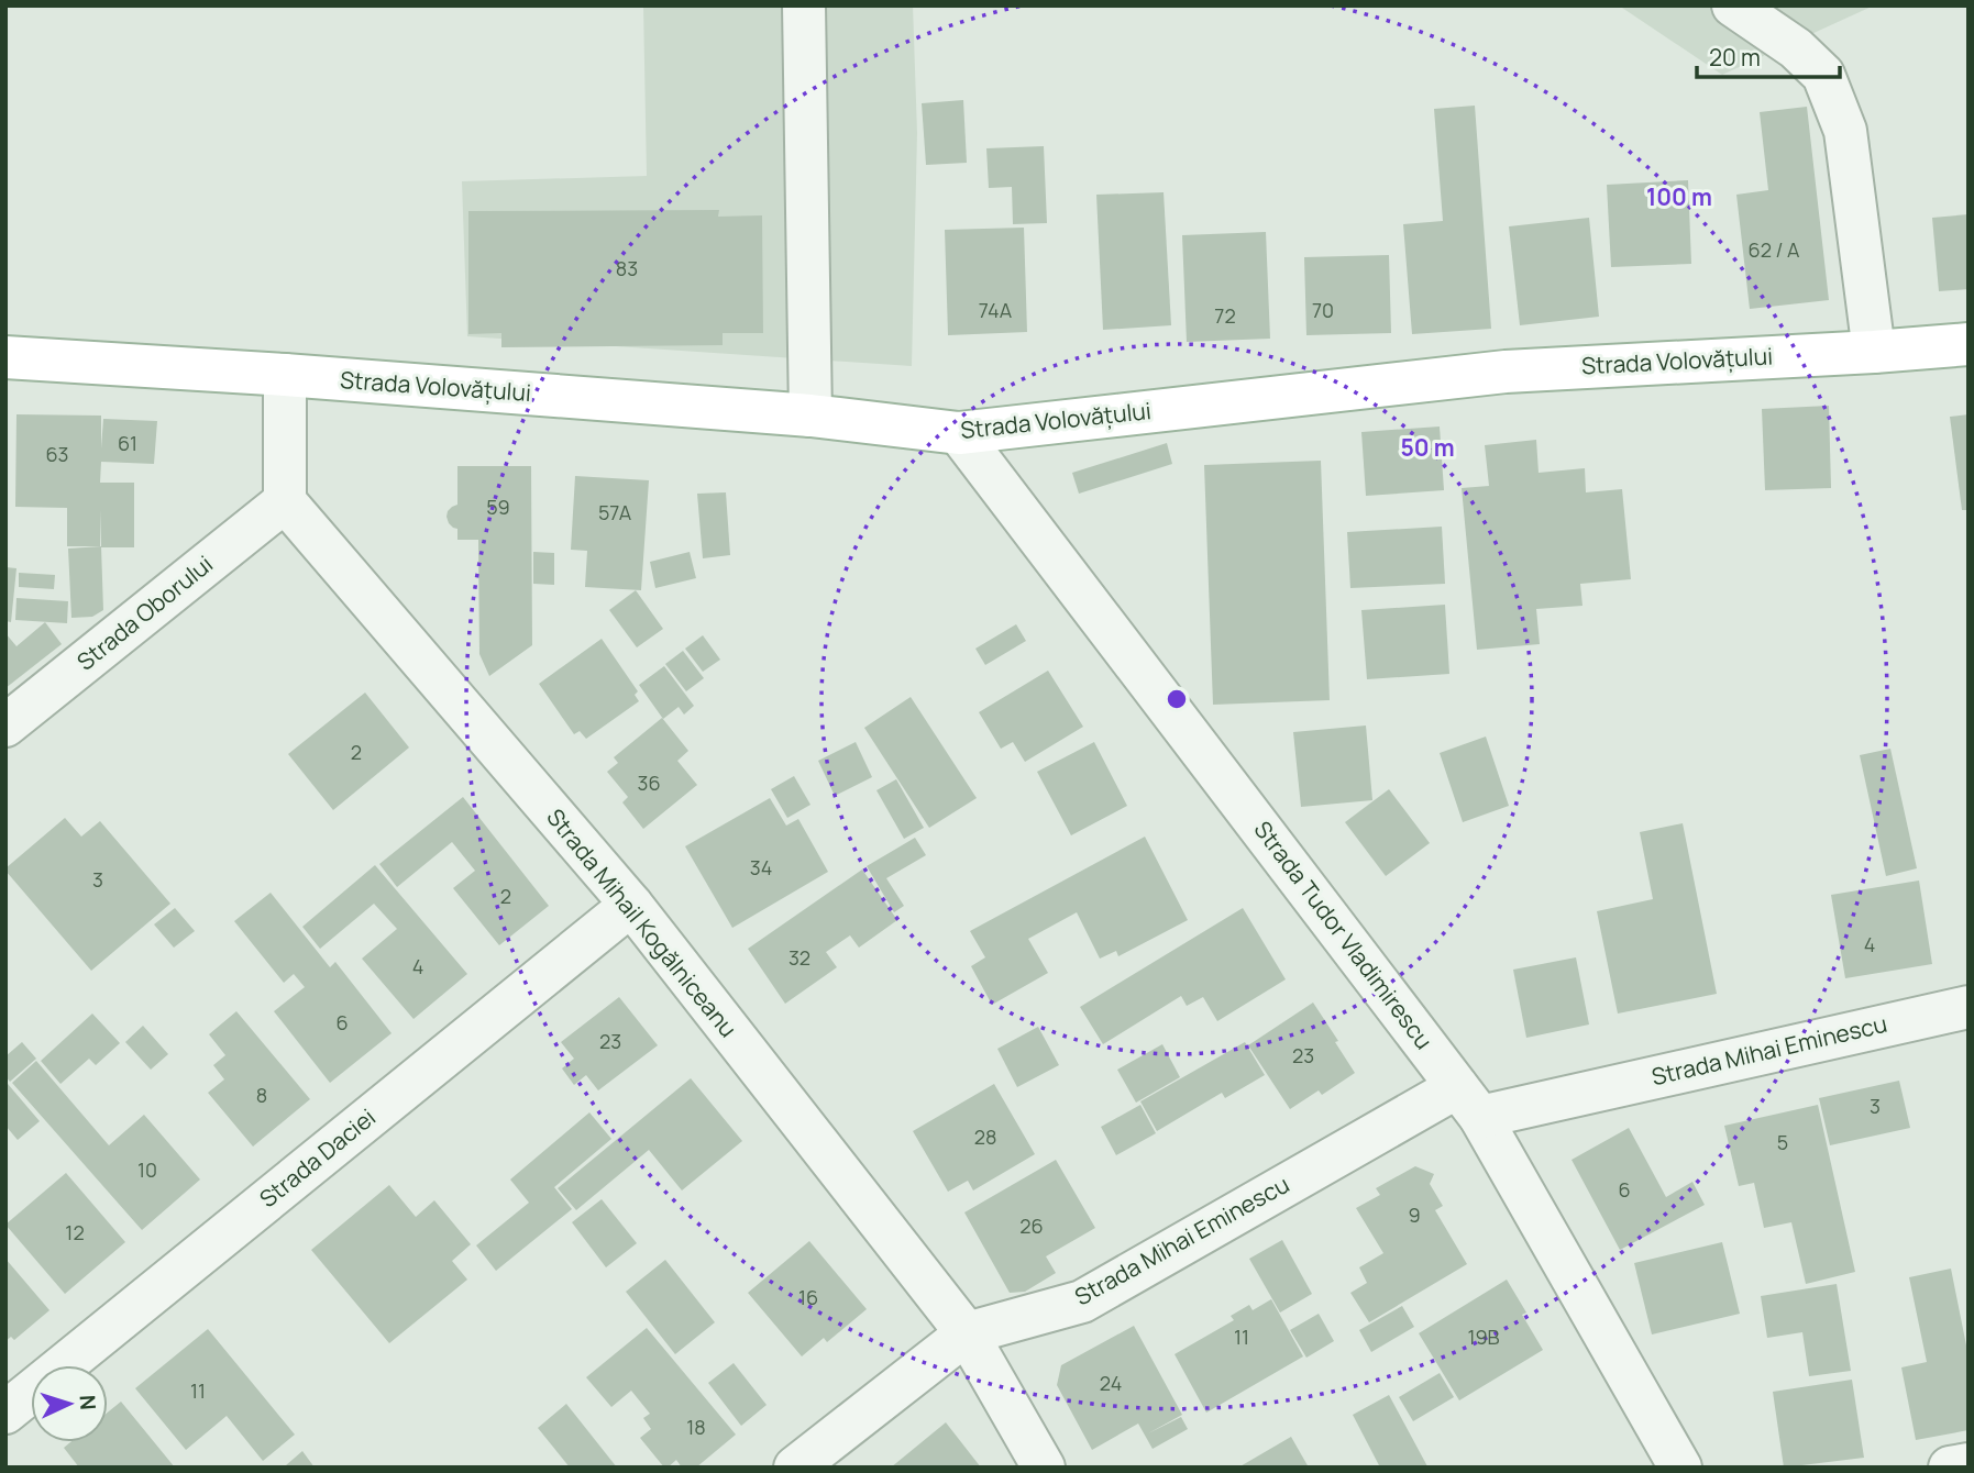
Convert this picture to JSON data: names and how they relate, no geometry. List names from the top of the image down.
{
  "streets": {
    "main road": ["Strada Volovățului"],
    "street": [
      "Strada Oborului",
      "Strada Mihail Kogălniceanu",
      "Strada Tudor Vladimirescu",
      "Strada Mihai Eminescu",
      "Strada Daciei"
    ]
  },
  "crossings": [
    ["Strada Volovățului", "Strada Tudor Vladimirescu"],
    ["Strada Oborului", "Strada Mihail Kogălniceanu"],
    ["Strada Mihail Kogălniceanu", "Strada Mihai Eminescu"],
    ["Strada Mihail Kogălniceanu", "Strada Daciei"],
    ["Strada Tudor Vladimirescu", "Strada Mihai Eminescu"]
  ],
  "house_numbers": [
    "62 / A",
    "83",
    "74A",
    "70",
    "72",
    "61",
    "63",
    "59",
    "57A",
    "2",
    "36",
    "34",
    "3",
    "2",
    "4",
    "32",
    "4",
    "6",
    "23",
    "23",
    "8",
    "3",
    "28",
    "5",
    "10",
    "6",
    "9",
    "26",
    "12",
    "16",
    "11",
    "19B",
    "24",
    "11",
    "18"
  ],
  "scale_bar": "20 m",
  "north": "right",
  "rings": ["100 m", "50 m"]
}
